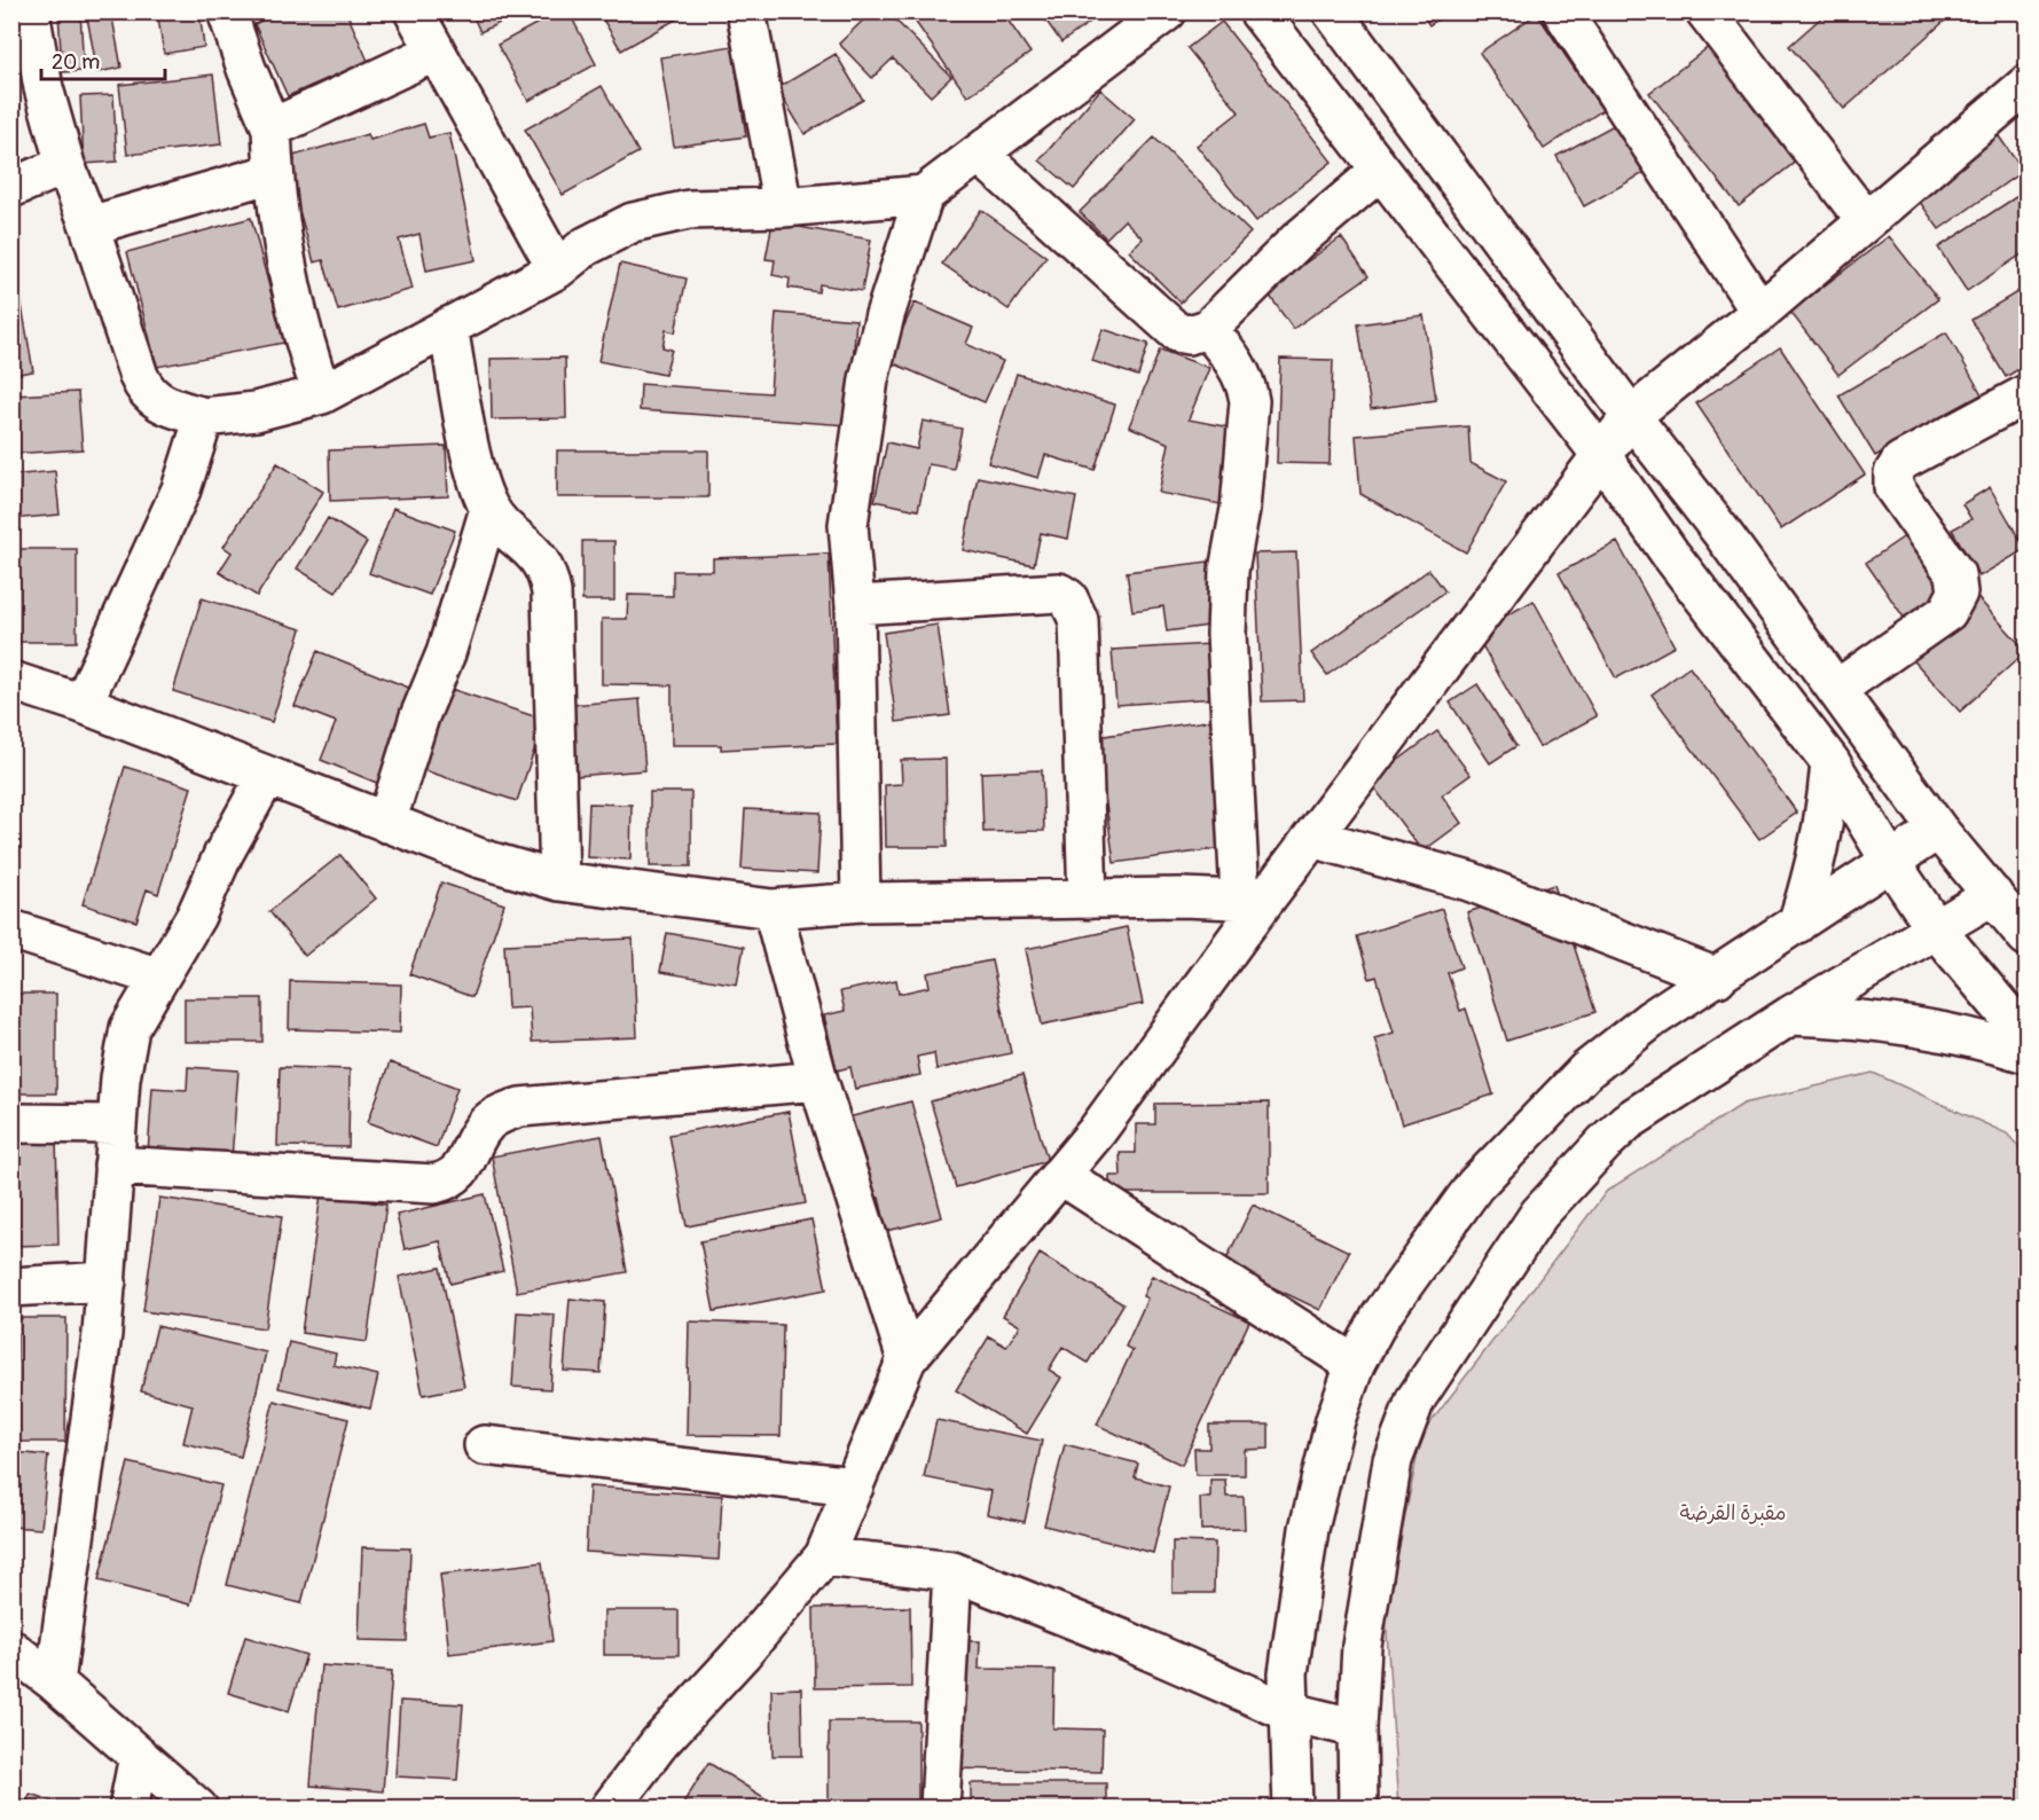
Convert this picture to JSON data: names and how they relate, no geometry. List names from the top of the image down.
{
  "parks": ["مقبرة القرضة"],
  "scale_bar": "20 m"
}
